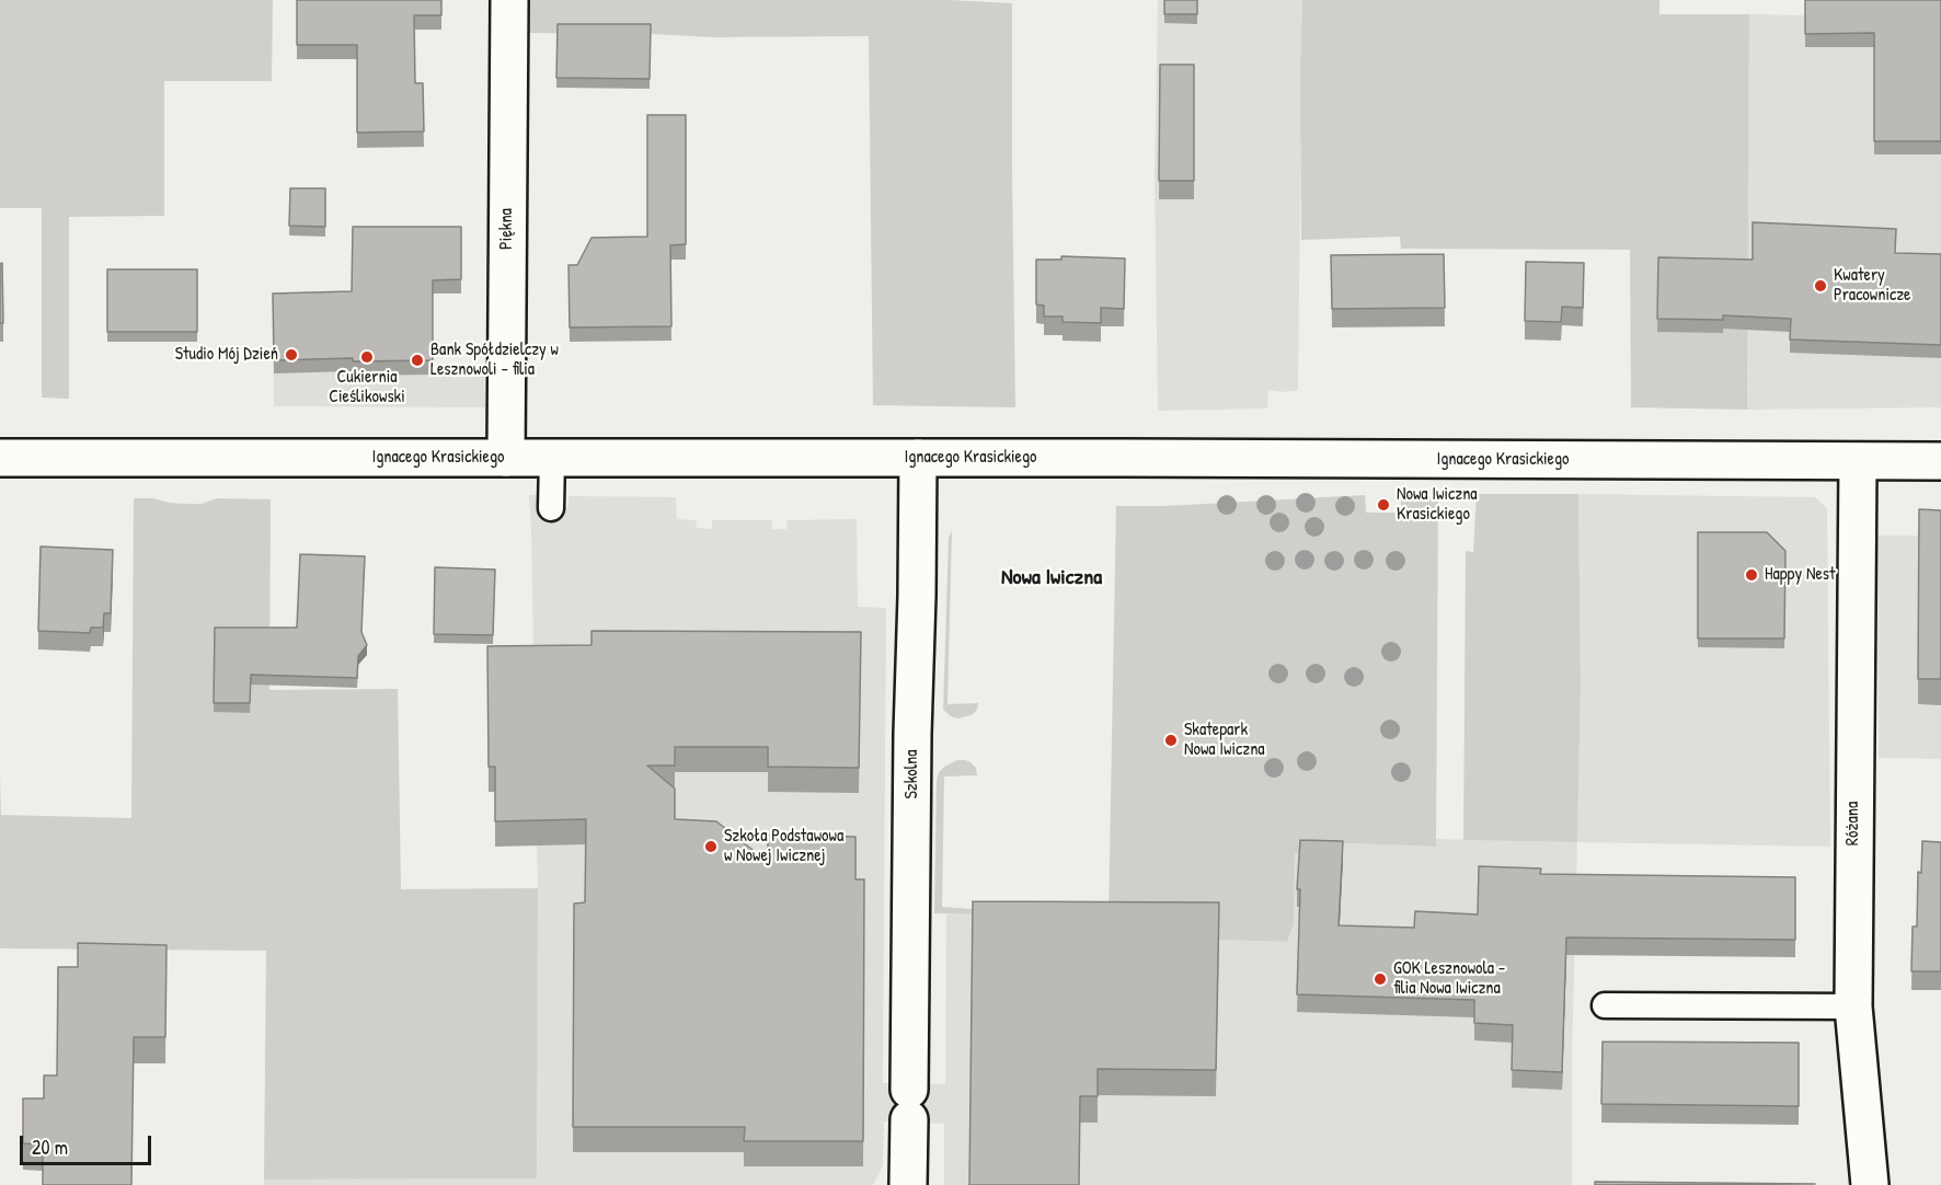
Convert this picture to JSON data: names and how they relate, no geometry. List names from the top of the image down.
{
  "streets": {
    "street": [
      "Piękna",
      "Ignacego Krasickiego",
      "Szkolna",
      "Różana"
    ]
  },
  "crossings": [
    ["Piękna", "Ignacego Krasickiego"],
    ["Ignacego Krasickiego", "Szkolna"],
    ["Ignacego Krasickiego", "Różana"]
  ],
  "districts": ["Nowa Iwiczna"],
  "places": [
    "Kwatery Pracownicze",
    "Studio Mój Dzień",
    "Cukiernia Cieślikowski",
    "Bank Spółdzielczy w Lesznowoli - filia",
    "Nowa Iwiczna Krasickiego",
    "Happy Nest",
    "Skatepark Nowa Iwiczna",
    "Szkoła Podstawowa w Nowej Iwicznej",
    "GOK Lesznowola - filia Nowa Iwiczna"
  ],
  "scale_bar": "20 m"
}
